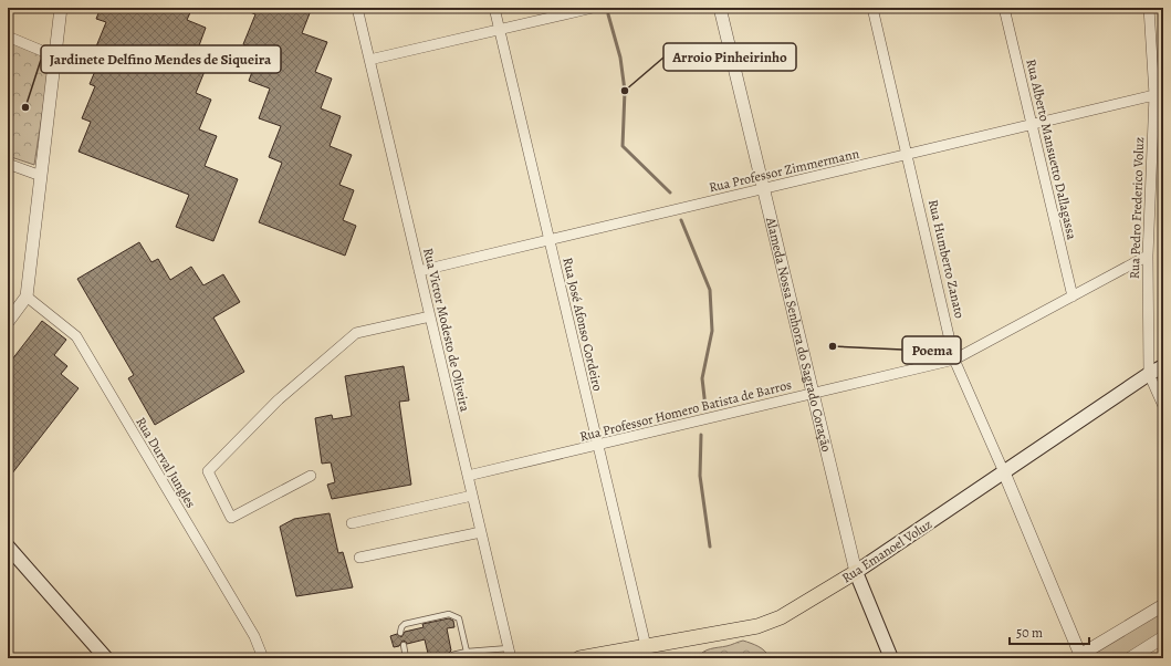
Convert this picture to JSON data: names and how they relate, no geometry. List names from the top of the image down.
{
  "streets": {
    "main road": ["Alameda Nossa Senhora do Sagrado Coração", "Rua Emanoel Voluz"],
    "street": [
      "Rua Alberto Mansuetto Dallagassa",
      "Rua Professor Zimmermann",
      "Rua Pedro Frederico Voluz",
      "Rua Humberto Zanato",
      "Rua José Afonso Cordeiro",
      "Rua Victor Modesto de Oliveira",
      "Rua Professor Homero Batista de Barros",
      "Rua Durval Jungles"
    ]
  },
  "crossings": [
    ["Rua Alberto Mansuetto Dallagassa", "Rua Professor Zimmermann"],
    ["Rua Alberto Mansuetto Dallagassa", "Rua Professor Homero Batista de Barros"],
    ["Rua Professor Zimmermann", "Rua Pedro Frederico Voluz"],
    ["Rua Professor Zimmermann", "Rua Humberto Zanato"],
    ["Rua Professor Zimmermann", "Rua José Afonso Cordeiro"],
    ["Rua Professor Zimmermann", "Rua Victor Modesto de Oliveira"],
    ["Rua Professor Zimmermann", "Alameda Nossa Senhora do Sagrado Coração"],
    ["Rua Pedro Frederico Voluz", "Rua Professor Homero Batista de Barros"],
    ["Rua Pedro Frederico Voluz", "Rua Emanoel Voluz"],
    ["Rua Humberto Zanato", "Rua Professor Homero Batista de Barros"],
    ["Rua Humberto Zanato", "Rua Emanoel Voluz"],
    ["Rua José Afonso Cordeiro", "Rua Professor Homero Batista de Barros"],
    ["Rua José Afonso Cordeiro", "Rua Emanoel Voluz"],
    ["Rua Victor Modesto de Oliveira", "Rua Professor Homero Batista de Barros"],
    ["Alameda Nossa Senhora do Sagrado Coração", "Rua Professor Homero Batista de Barros"],
    ["Alameda Nossa Senhora do Sagrado Coração", "Rua Emanoel Voluz"]
  ],
  "places": ["Arroio Pinheirinho", "Jardinete Delfino Mendes de Siqueira", "Poema"],
  "scale_bar": "50 m"
}
